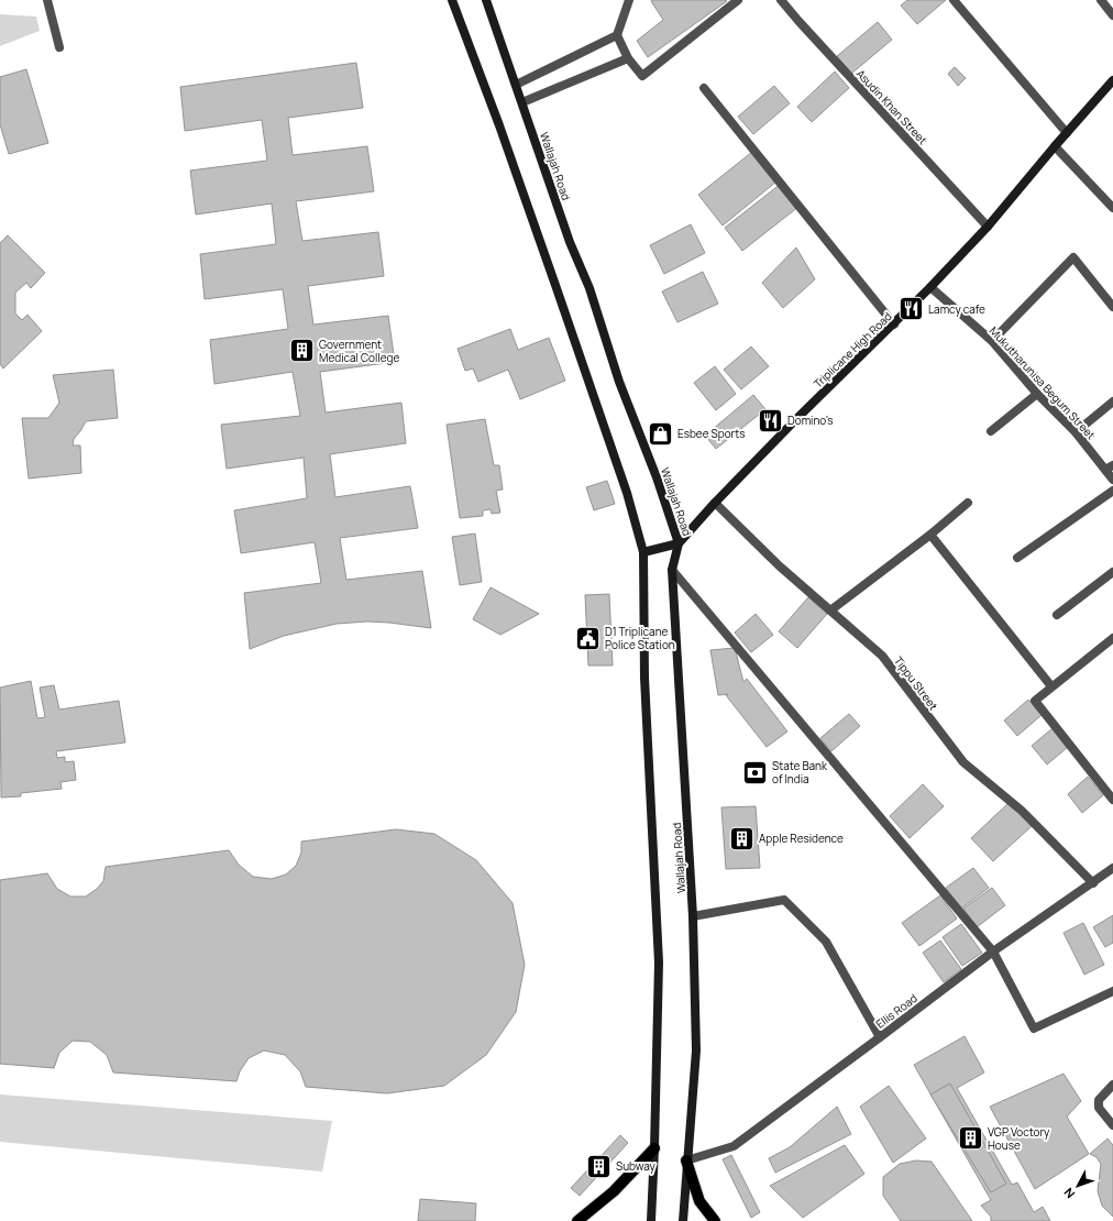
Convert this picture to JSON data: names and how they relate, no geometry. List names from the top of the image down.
{
  "streets": {
    "main road": ["Wallajah Road", "Triplicane High Road"],
    "street": [
      "Asudin Khan Street",
      "Mukutharunisa Begum Street",
      "Tippu Street",
      "Ellis Road"
    ]
  },
  "crossings": [
    ["Asudin Khan Street", "Triplicane High Road"],
    ["Wallajah Road", "Triplicane High Road"],
    ["Wallajah Road", "Ellis Road"],
    ["Triplicane High Road", "Mukutharunisa Begum Street"],
    ["Triplicane High Road", "Tippu Street"],
    ["Tippu Street", "Ellis Road"]
  ],
  "places": {
    "restaurant": ["Lamcy cafe", "Domino's"],
    "building": [
      "Government Medical College",
      "Apple Residence",
      "VGP Voctory House",
      "Subway"
    ],
    "shop": ["Esbee Sports"],
    "public building": ["D1 Triplicane Police Station"],
    "bank": ["State Bank of India"]
  },
  "north": "bottom left"
}
